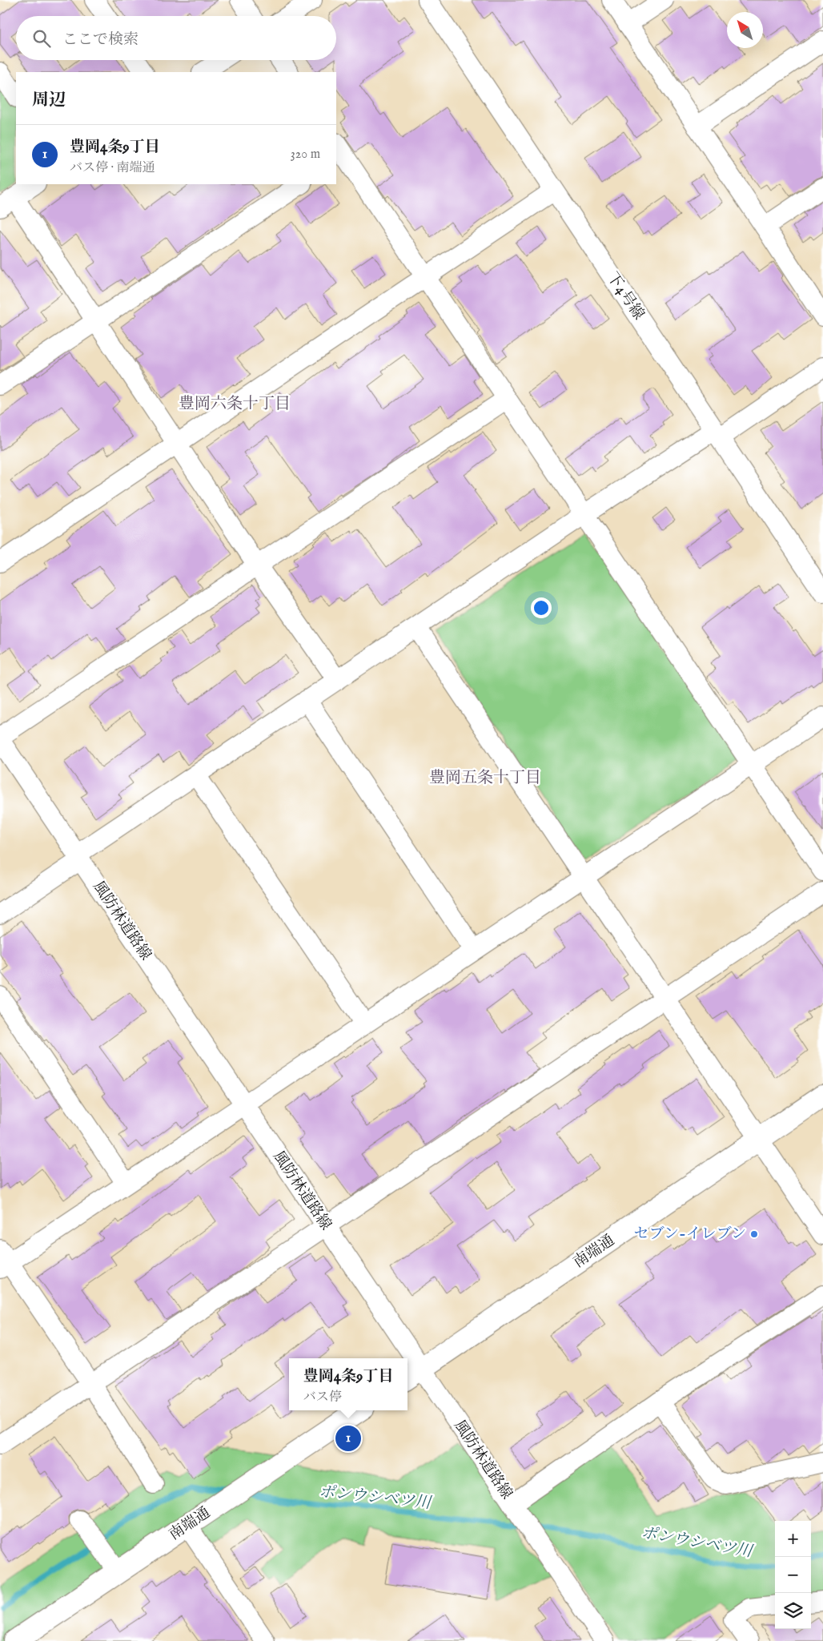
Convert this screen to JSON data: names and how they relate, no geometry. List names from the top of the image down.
{
  "streets": {
    "main road": ["南端通"],
    "street": ["下4号線", "風防林道路線"]
  },
  "crossings": [
    ["風防林道路線", "南端通"]
  ],
  "districts": ["豊岡六条十丁目", "豊岡五条十丁目"],
  "water": ["ポンウシベツ川"],
  "places": ["セブン-イレブン"],
  "north": "top left",
  "page": {
    "search": "ここで検索",
    "heading": "周辺",
    "list": [
      {
        "mark": "1",
        "name": "豊岡4条9丁目",
        "note": "バス停 · 南端通",
        "value": "320 m"
      }
    ],
    "popup": ["豊岡4条9丁目", "バス停"],
    "pins": "1",
    "map_buttons": ["+", "−"]
  }
}
